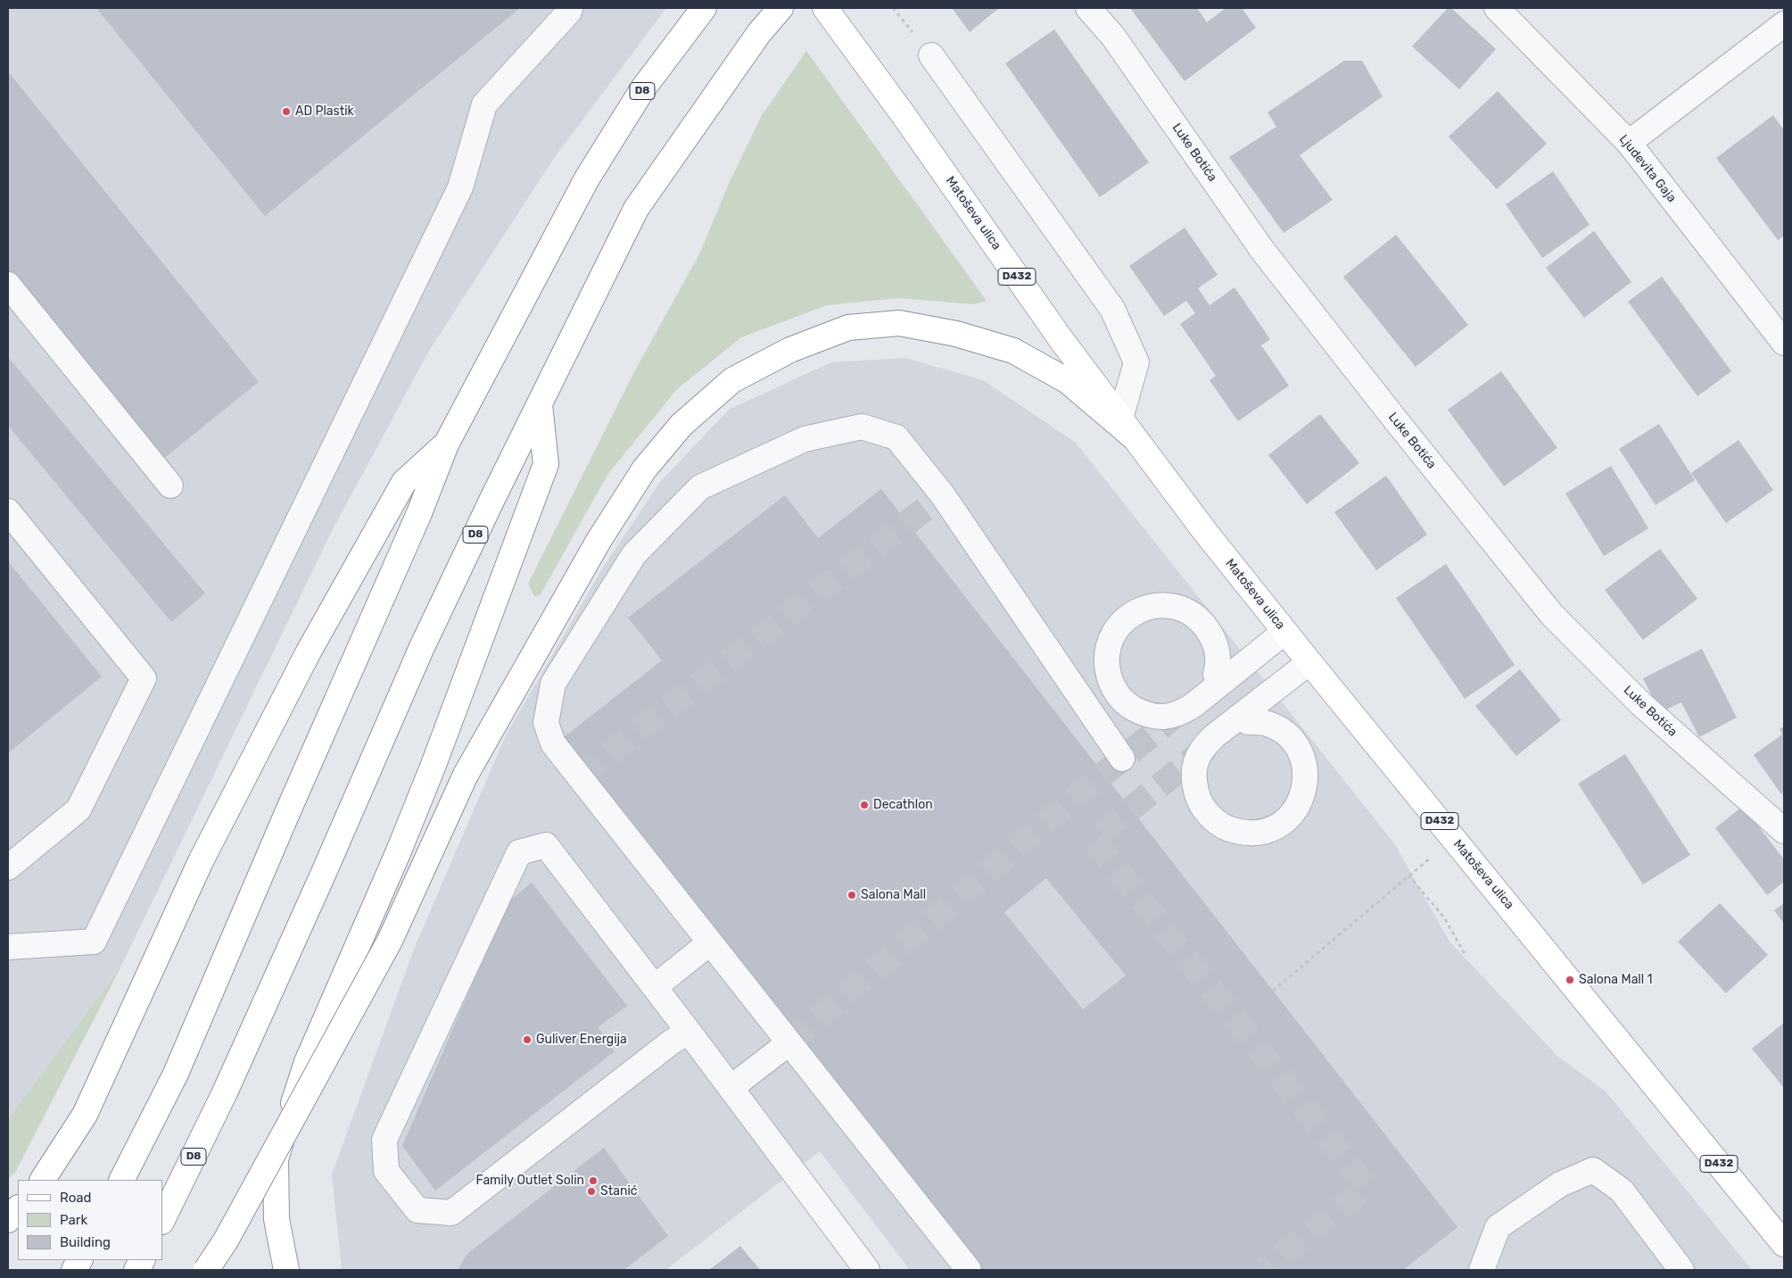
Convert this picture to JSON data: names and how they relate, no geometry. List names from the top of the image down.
{
  "streets": {
    "main road": ["D8", "Matoševa ulica", "D432"],
    "street": ["Luke Botića", "Ljudevita Gaja"]
  },
  "places": [
    "AD Plastik",
    "Decathlon",
    "Salona Mall",
    "Salona Mall 1",
    "Guliver Energija",
    "Family Outlet Solin",
    "Stanić"
  ],
  "legend": ["Road", "Park", "Building"]
}
